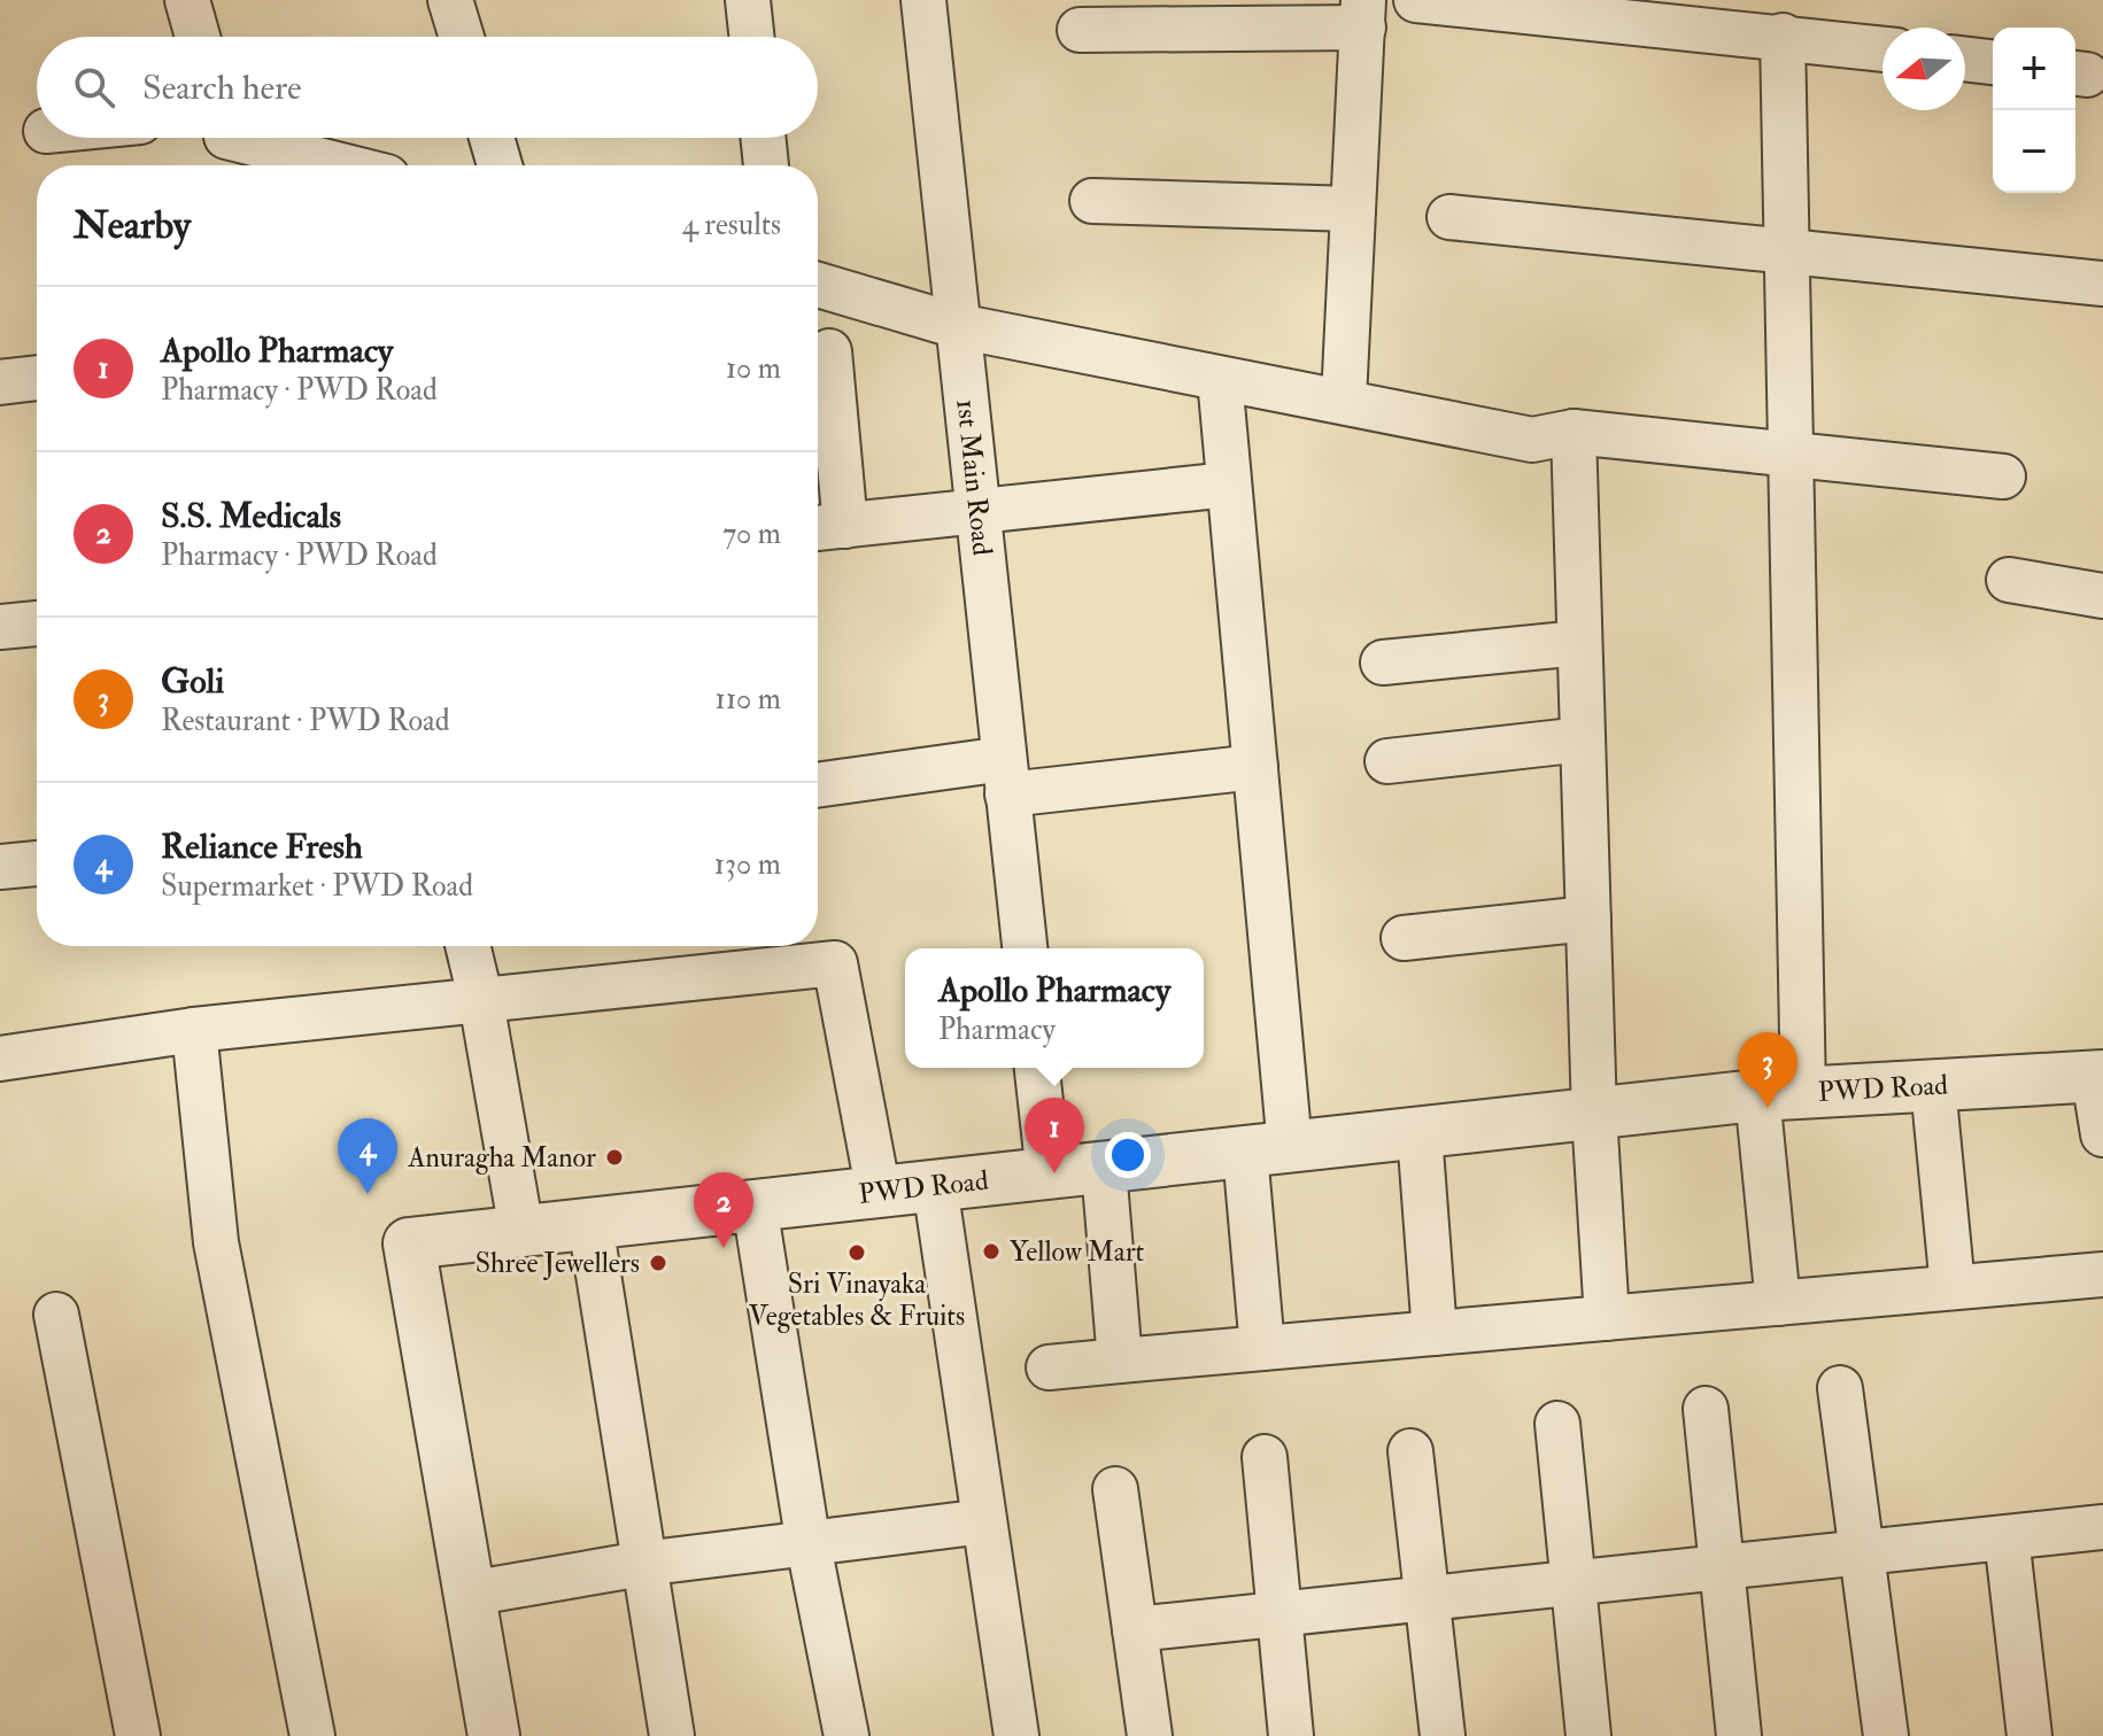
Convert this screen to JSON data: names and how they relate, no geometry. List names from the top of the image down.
{
  "streets": {
    "street": ["1st Main Road", "PWD Road"]
  },
  "places": [
    "Anuragha Manor",
    "Yellow Mart",
    "Sri Vinayaka Vegetables & Fruits",
    "Shree Jewellers"
  ],
  "north": "left",
  "page": {
    "map_buttons": ["+", "−"],
    "search": "Search here",
    "heading": ["Nearby", "4 results"],
    "list": [
      {
        "mark": "1",
        "name": "Apollo Pharmacy",
        "note": "Pharmacy · PWD Road",
        "value": "10 m"
      },
      {
        "mark": "2",
        "name": "S.S. Medicals",
        "note": "Pharmacy · PWD Road",
        "value": "70 m"
      },
      {
        "mark": "3",
        "name": "Goli",
        "note": "Restaurant · PWD Road",
        "value": "110 m"
      },
      {
        "mark": "4",
        "name": "Reliance Fresh",
        "note": "Supermarket · PWD Road",
        "value": "130 m"
      }
    ],
    "popup": ["Apollo Pharmacy", "Pharmacy"],
    "pins": [
      "3",
      "1",
      "4",
      "2"
    ]
  }
}
